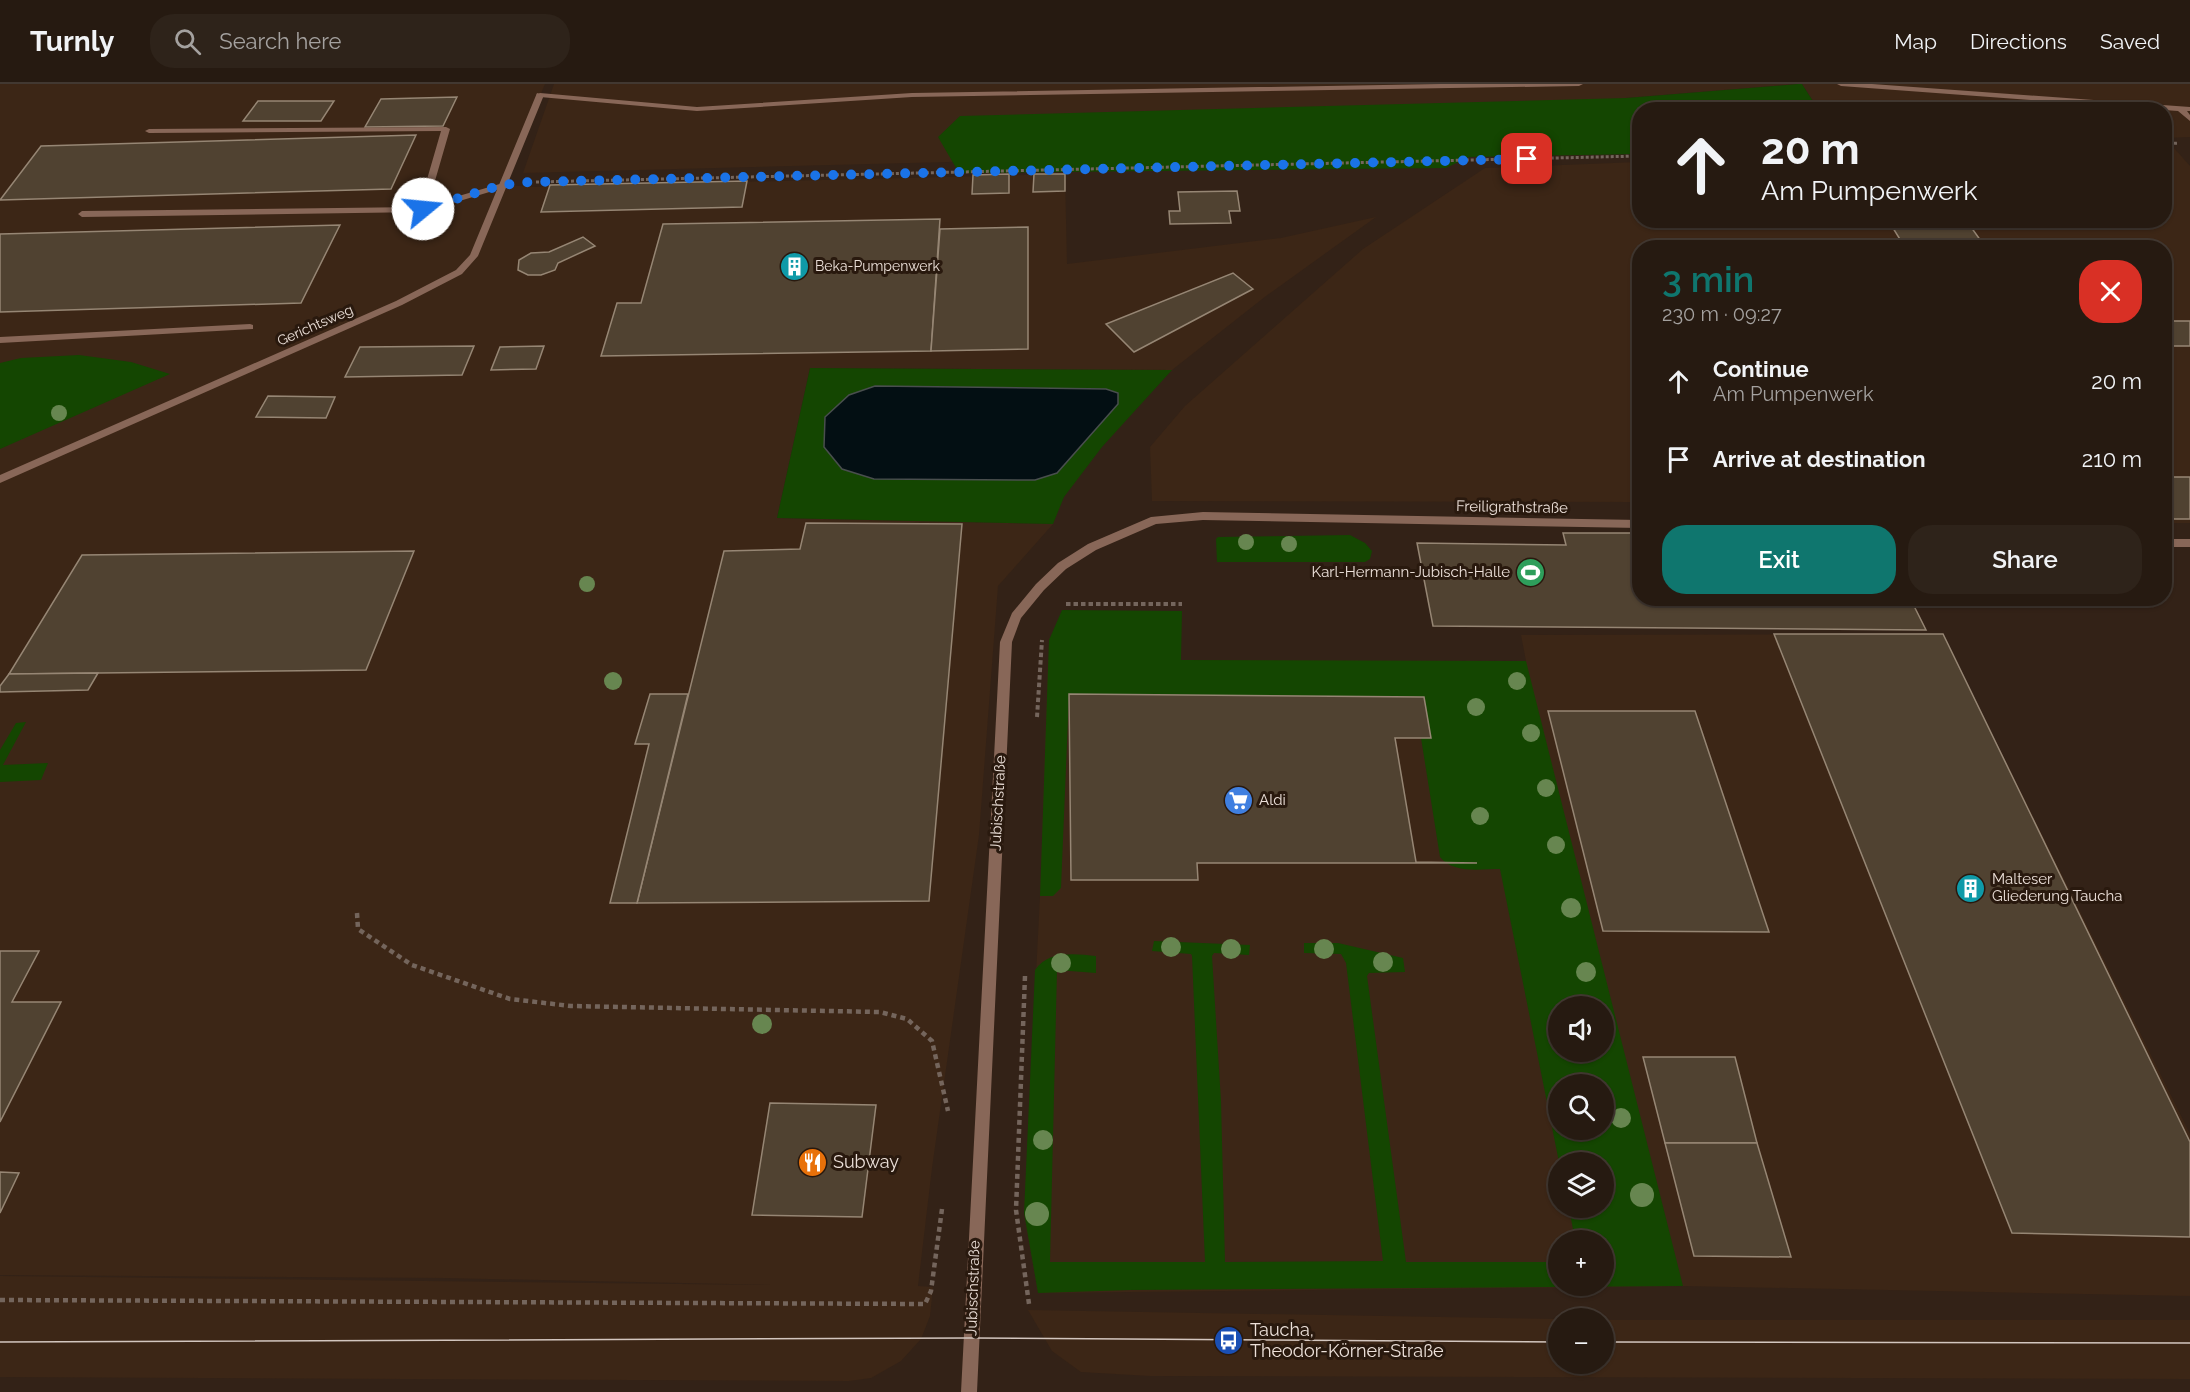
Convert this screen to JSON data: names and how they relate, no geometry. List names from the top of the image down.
{
  "streets": {
    "street": ["Gerichtsweg", "Freiligrathstraße", "Jubischstraße"]
  },
  "crossings": [
    ["Freiligrathstraße", "Jubischstraße"]
  ],
  "places": {
    "building": ["Beka-Pumpenwerk", "Malteser Gliederung Taucha"],
    "sports": ["Karl-Hermann-Jubisch-Halle"],
    "supermarket": ["Aldi"],
    "restaurant": ["Subway"],
    "bus stop": ["Taucha, Theodor-Körner-Straße"]
  },
  "page": {
    "header": "Turnly",
    "search": "Search here",
    "nav": ["Map", "Directions", "Saved"],
    "turn": ["20 m", "Am Pumpenwerk"],
    "heading": ["3 min", "230 m · 09:27"],
    "list": [
      {
        "name": "Continue",
        "note": "Am Pumpenwerk",
        "value": "20 m"
      },
      {
        "name": "Arrive at destination",
        "value": "210 m"
      }
    ],
    "buttons": ["Exit", "Share"],
    "map_buttons": ["+", "−"]
  }
}
